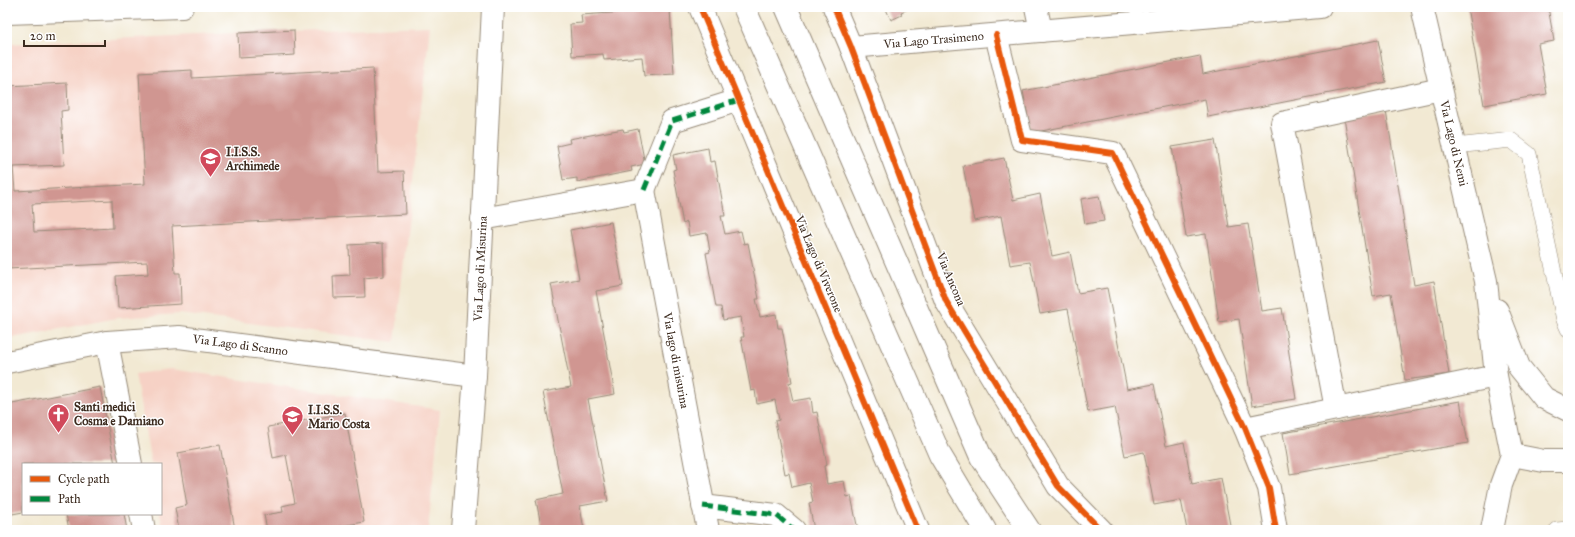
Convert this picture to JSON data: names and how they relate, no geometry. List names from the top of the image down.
{
  "streets": {
    "street": [
      "Via Lago Trasimeno",
      "Via Lago di Nemi",
      "Via Lago di Viverone",
      "Via Lago di Misurina",
      "Via Ancona",
      "Via Lago di Scanno",
      "Via lago di misurina"
    ]
  },
  "crossings": [
    ["Via Lago Trasimeno", "Via Ancona"],
    ["Via Lago di Misurina", "Via Lago di Scanno"]
  ],
  "places": {
    "school or university": ["I.I.S.S. Archimede", "I.I.S.S. Mario Costa"],
    "church": ["Santi medici Cosma e Damiano"]
  },
  "legend": ["Cycle path", "Path"],
  "scale_bar": "20 m"
}
